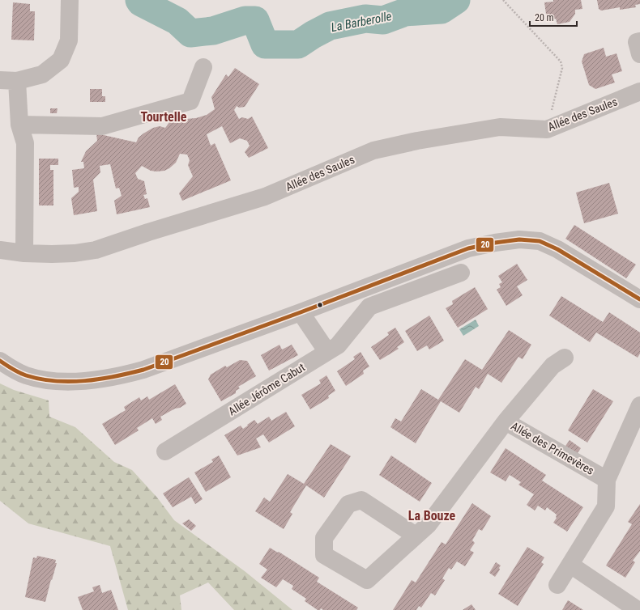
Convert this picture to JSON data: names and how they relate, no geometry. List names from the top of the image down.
{
  "streets": {
    "street": ["Allée des Saules", "Allée Jérôme Cabut", "Allée des Primevères"]
  },
  "districts": ["Tourtelle", "La Bouze"],
  "water": ["La Barberolle"],
  "lines": ["transit line 20"],
  "scale_bar": "20 m"
}
